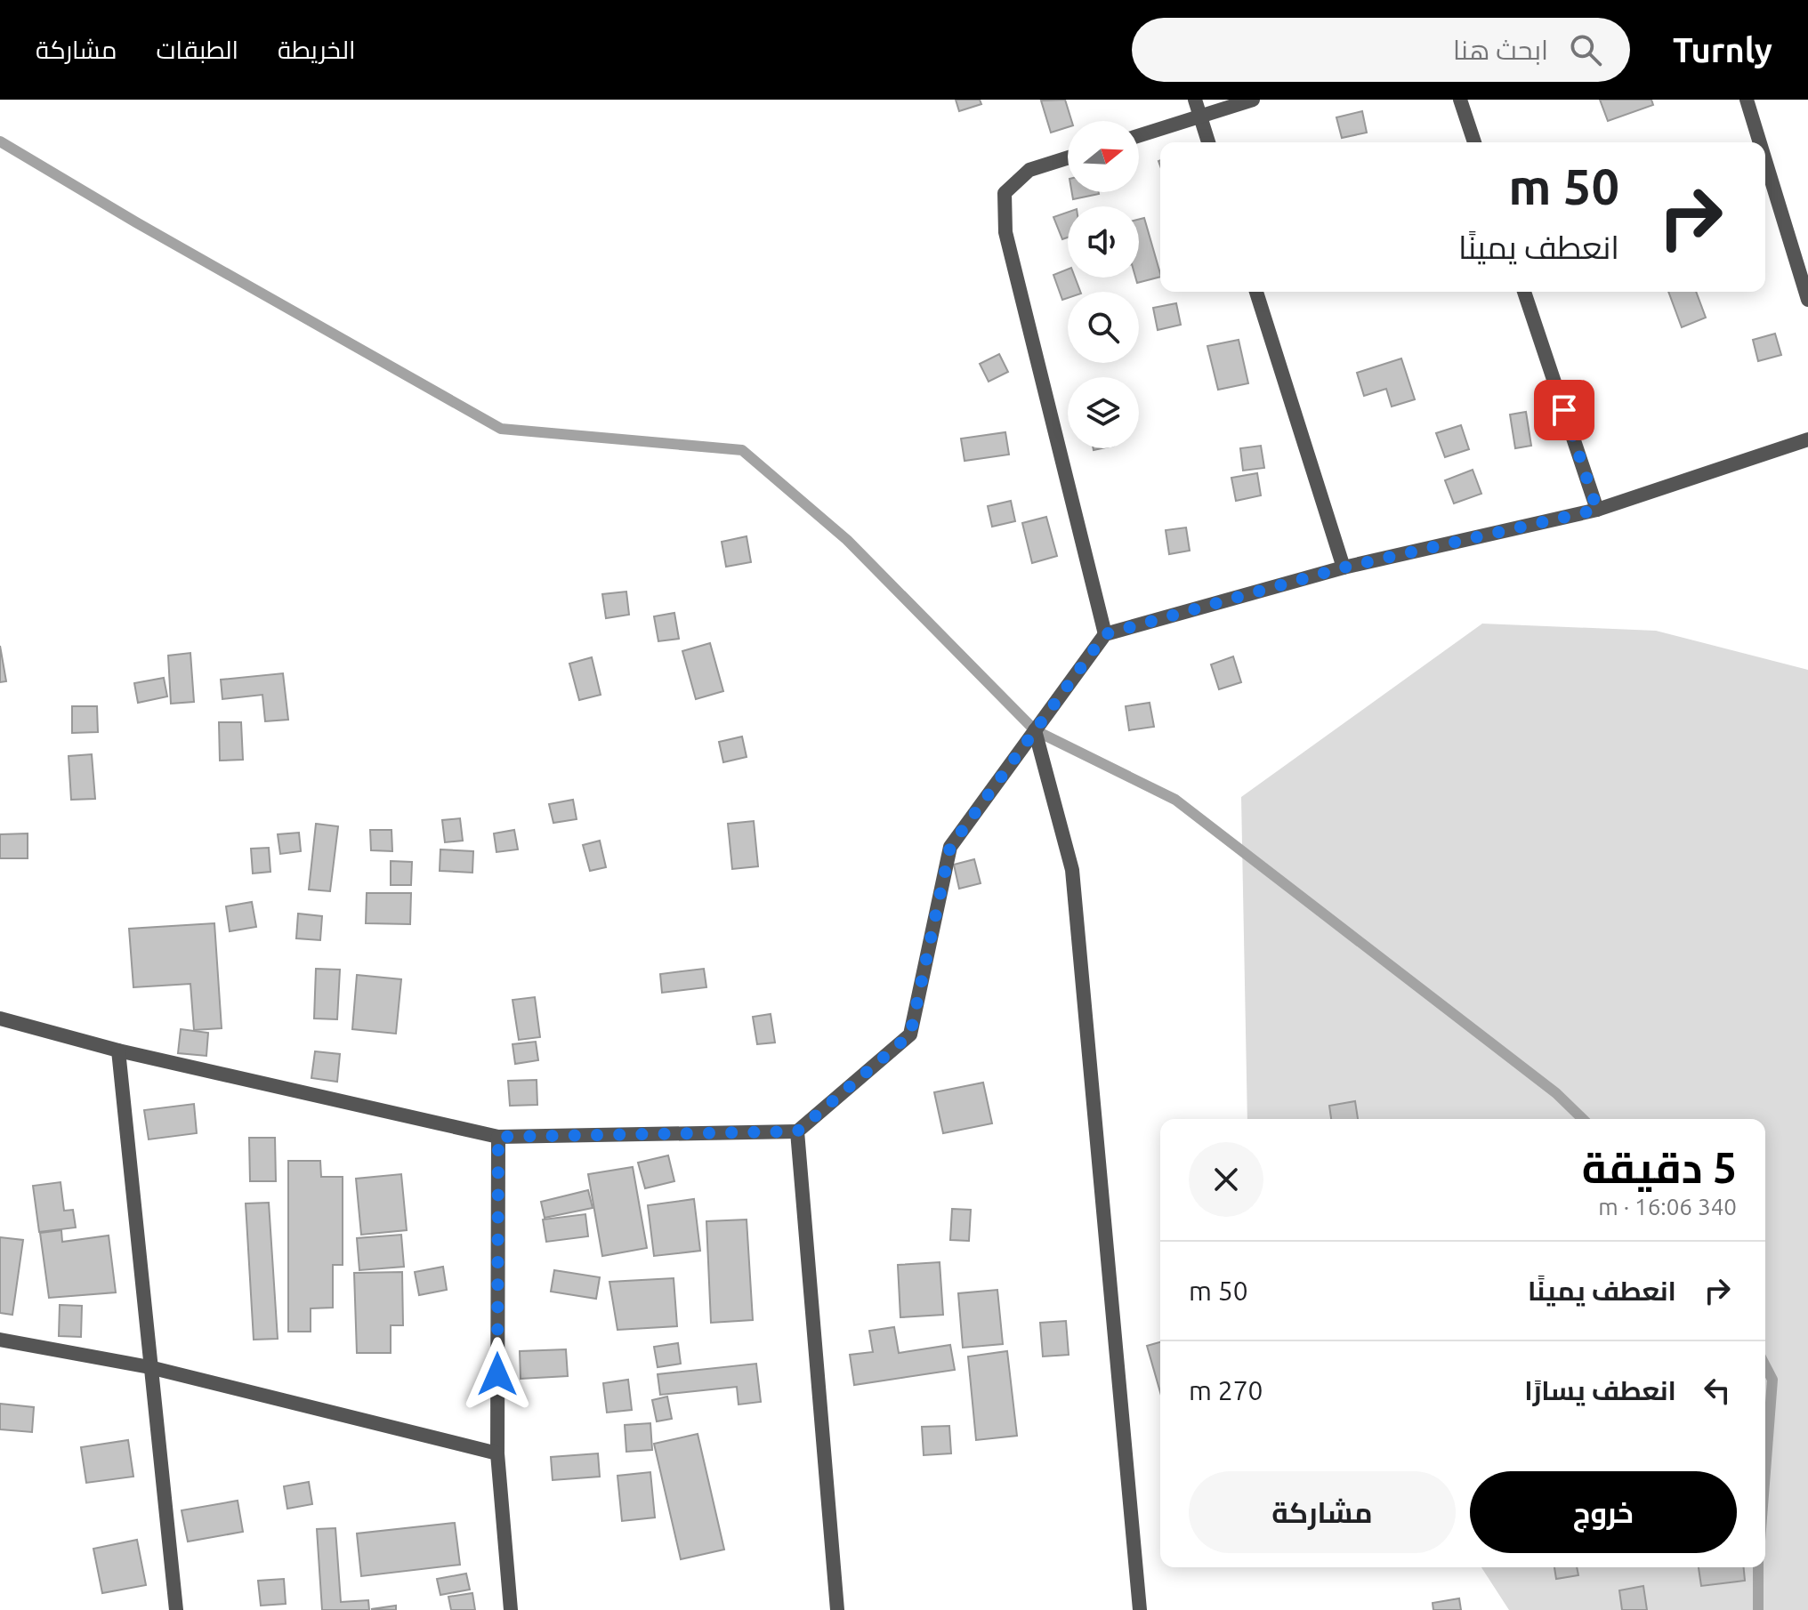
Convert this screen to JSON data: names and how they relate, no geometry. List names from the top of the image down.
{
  "north": "right",
  "page": {
    "header": "Turnly",
    "search": "ابحث هنا",
    "nav": ["الخريطة", "الطبقات", "مشاركة"],
    "turn": ["50 m", "انعطف يمينًا"],
    "heading": ["5 دقيقة", "340 m · 16:06"],
    "list": [
      {
        "name": "انعطف يمينًا",
        "value": "50 m"
      },
      {
        "name": "انعطف يسارًا",
        "value": "270 m"
      }
    ],
    "buttons": ["خروج", "مشاركة"]
  }
}
